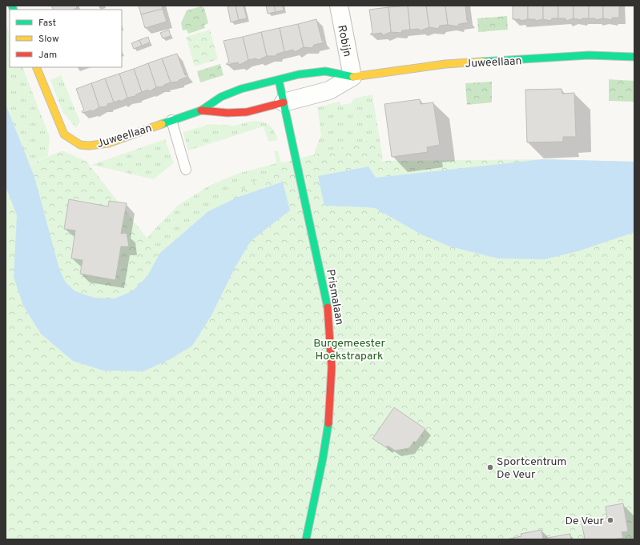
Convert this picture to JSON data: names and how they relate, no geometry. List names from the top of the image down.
{
  "streets": {
    "street": ["Robijn", "Juweellaan", "Prismalaan"]
  },
  "crossings": [
    ["Robijn", "Juweellaan"],
    ["Juweellaan", "Prismalaan"]
  ],
  "parks": ["Burgemeester Hoekstrapark"],
  "places": ["Sportcentrum De Veur", "De Veur"],
  "legend": ["Fast", "Slow", "Jam"]
}
